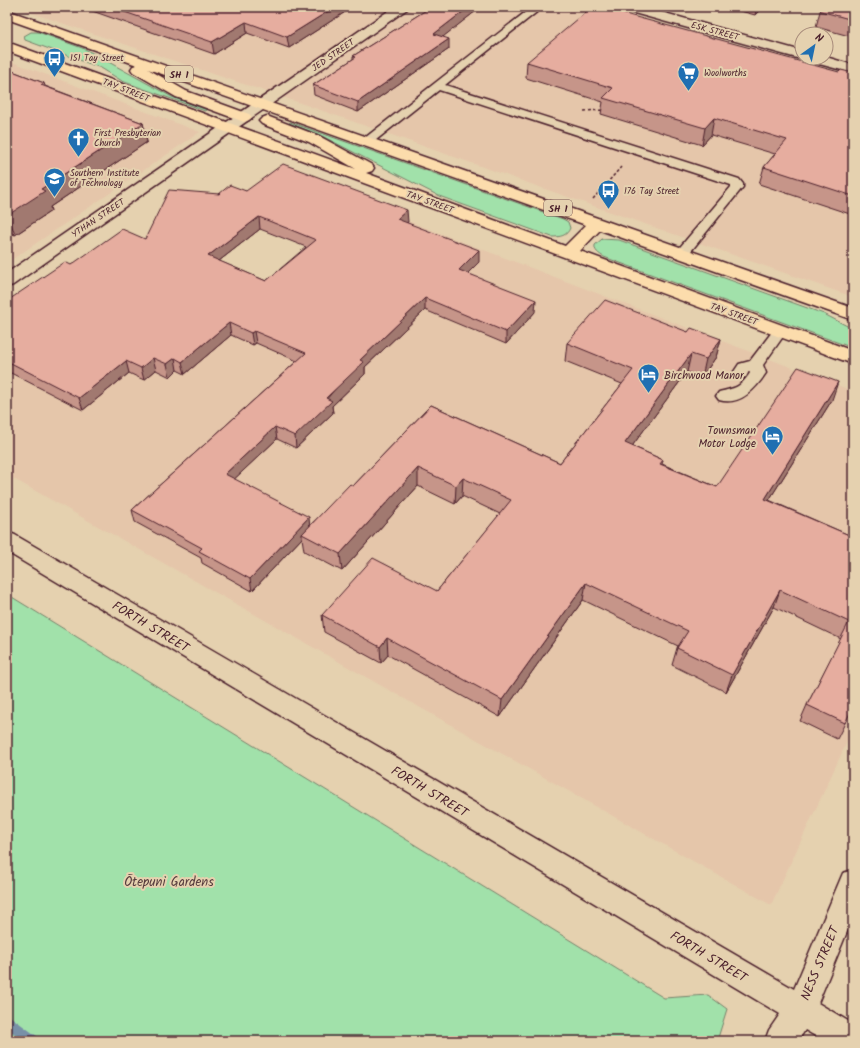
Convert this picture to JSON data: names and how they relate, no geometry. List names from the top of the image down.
{
  "streets": {
    "highway": ["SH 1", "TAY STREET"],
    "street": [
      "ESK STREET",
      "JED STREET",
      "YTHAN STREET",
      "FORTH STREET",
      "NESS STREET"
    ]
  },
  "crossings": [
    ["JED STREET", "SH 1"],
    ["JED STREET", "YTHAN STREET"],
    ["TAY STREET", "YTHAN STREET"],
    ["FORTH STREET", "NESS STREET"]
  ],
  "parks": ["Ōtepuni Gardens"],
  "places": {
    "bus stop": ["151 Tay Street", "176 Tay Street"],
    "supermarket": ["Woolworths"],
    "church": ["First Presbyterian Church"],
    "school or university": ["Southern Institute of Technology"],
    "hotel": ["Birchwood Manor", "Townsman Motor Lodge"]
  },
  "north": "top right"
}
